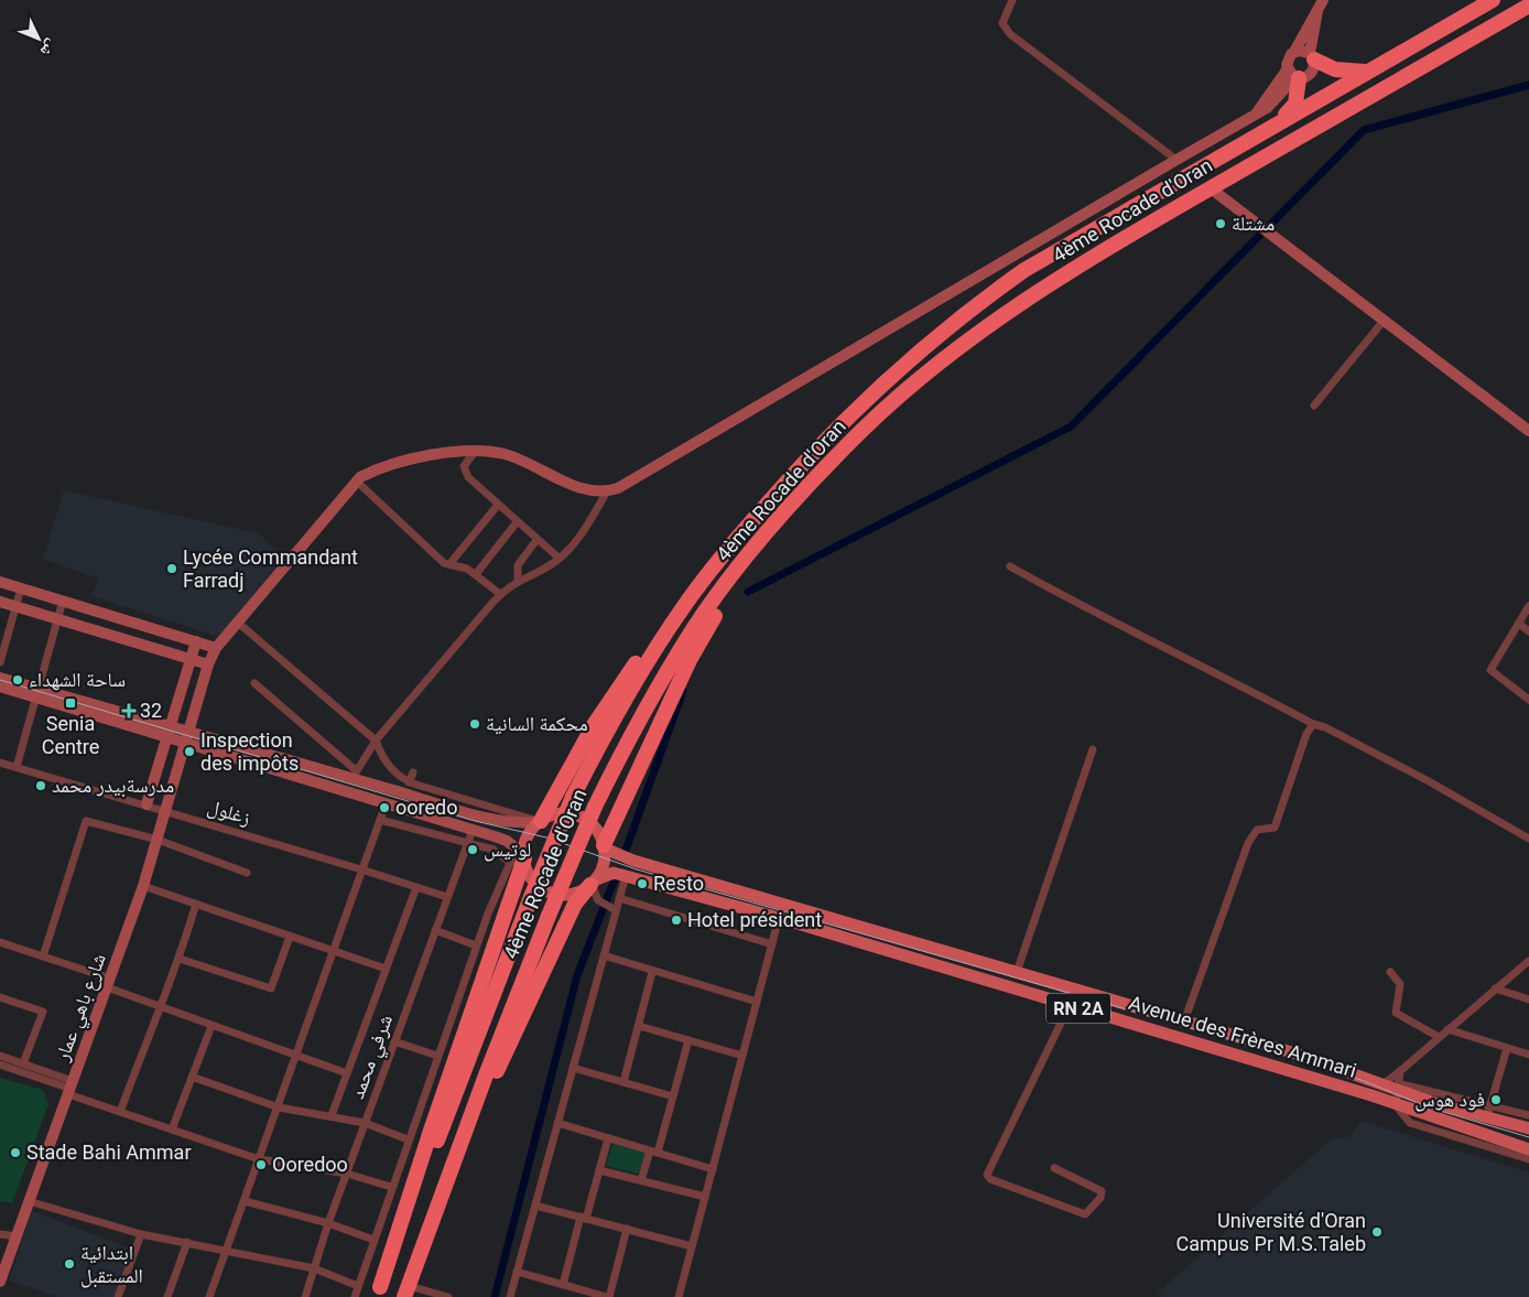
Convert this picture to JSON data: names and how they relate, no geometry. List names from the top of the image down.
{
  "streets": {
    "highway": ["4ème Rocade d'Oran"],
    "main road": ["شارع باهي عمار", "RN 2A", "Avenue des Frères Ammari"],
    "street": ["زغلول", "شرفي محمد"]
  },
  "crossings": [
    ["زغلول", "شارع باهي عمار"],
    ["زغلول", "شرفي محمد"]
  ],
  "places": {
    "other": [
      "مشتلة",
      "Lycée Commandant Farradj",
      "ساحة الشهداء",
      "محكمة السانية",
      "Inspection des impôts",
      "مدرسةبيدر محمد",
      "ooredo",
      "لوتيس",
      "Resto",
      "Hotel président",
      "فود هوس",
      "Stade Bahi Ammar",
      "Ooredoo",
      "Université d'Oran Campus Pr M.S.Taleb",
      "ابتدائية المستقبل"
    ],
    "transit": ["Senia Centre"],
    "health": ["32"]
  },
  "north": "bottom right"
}
